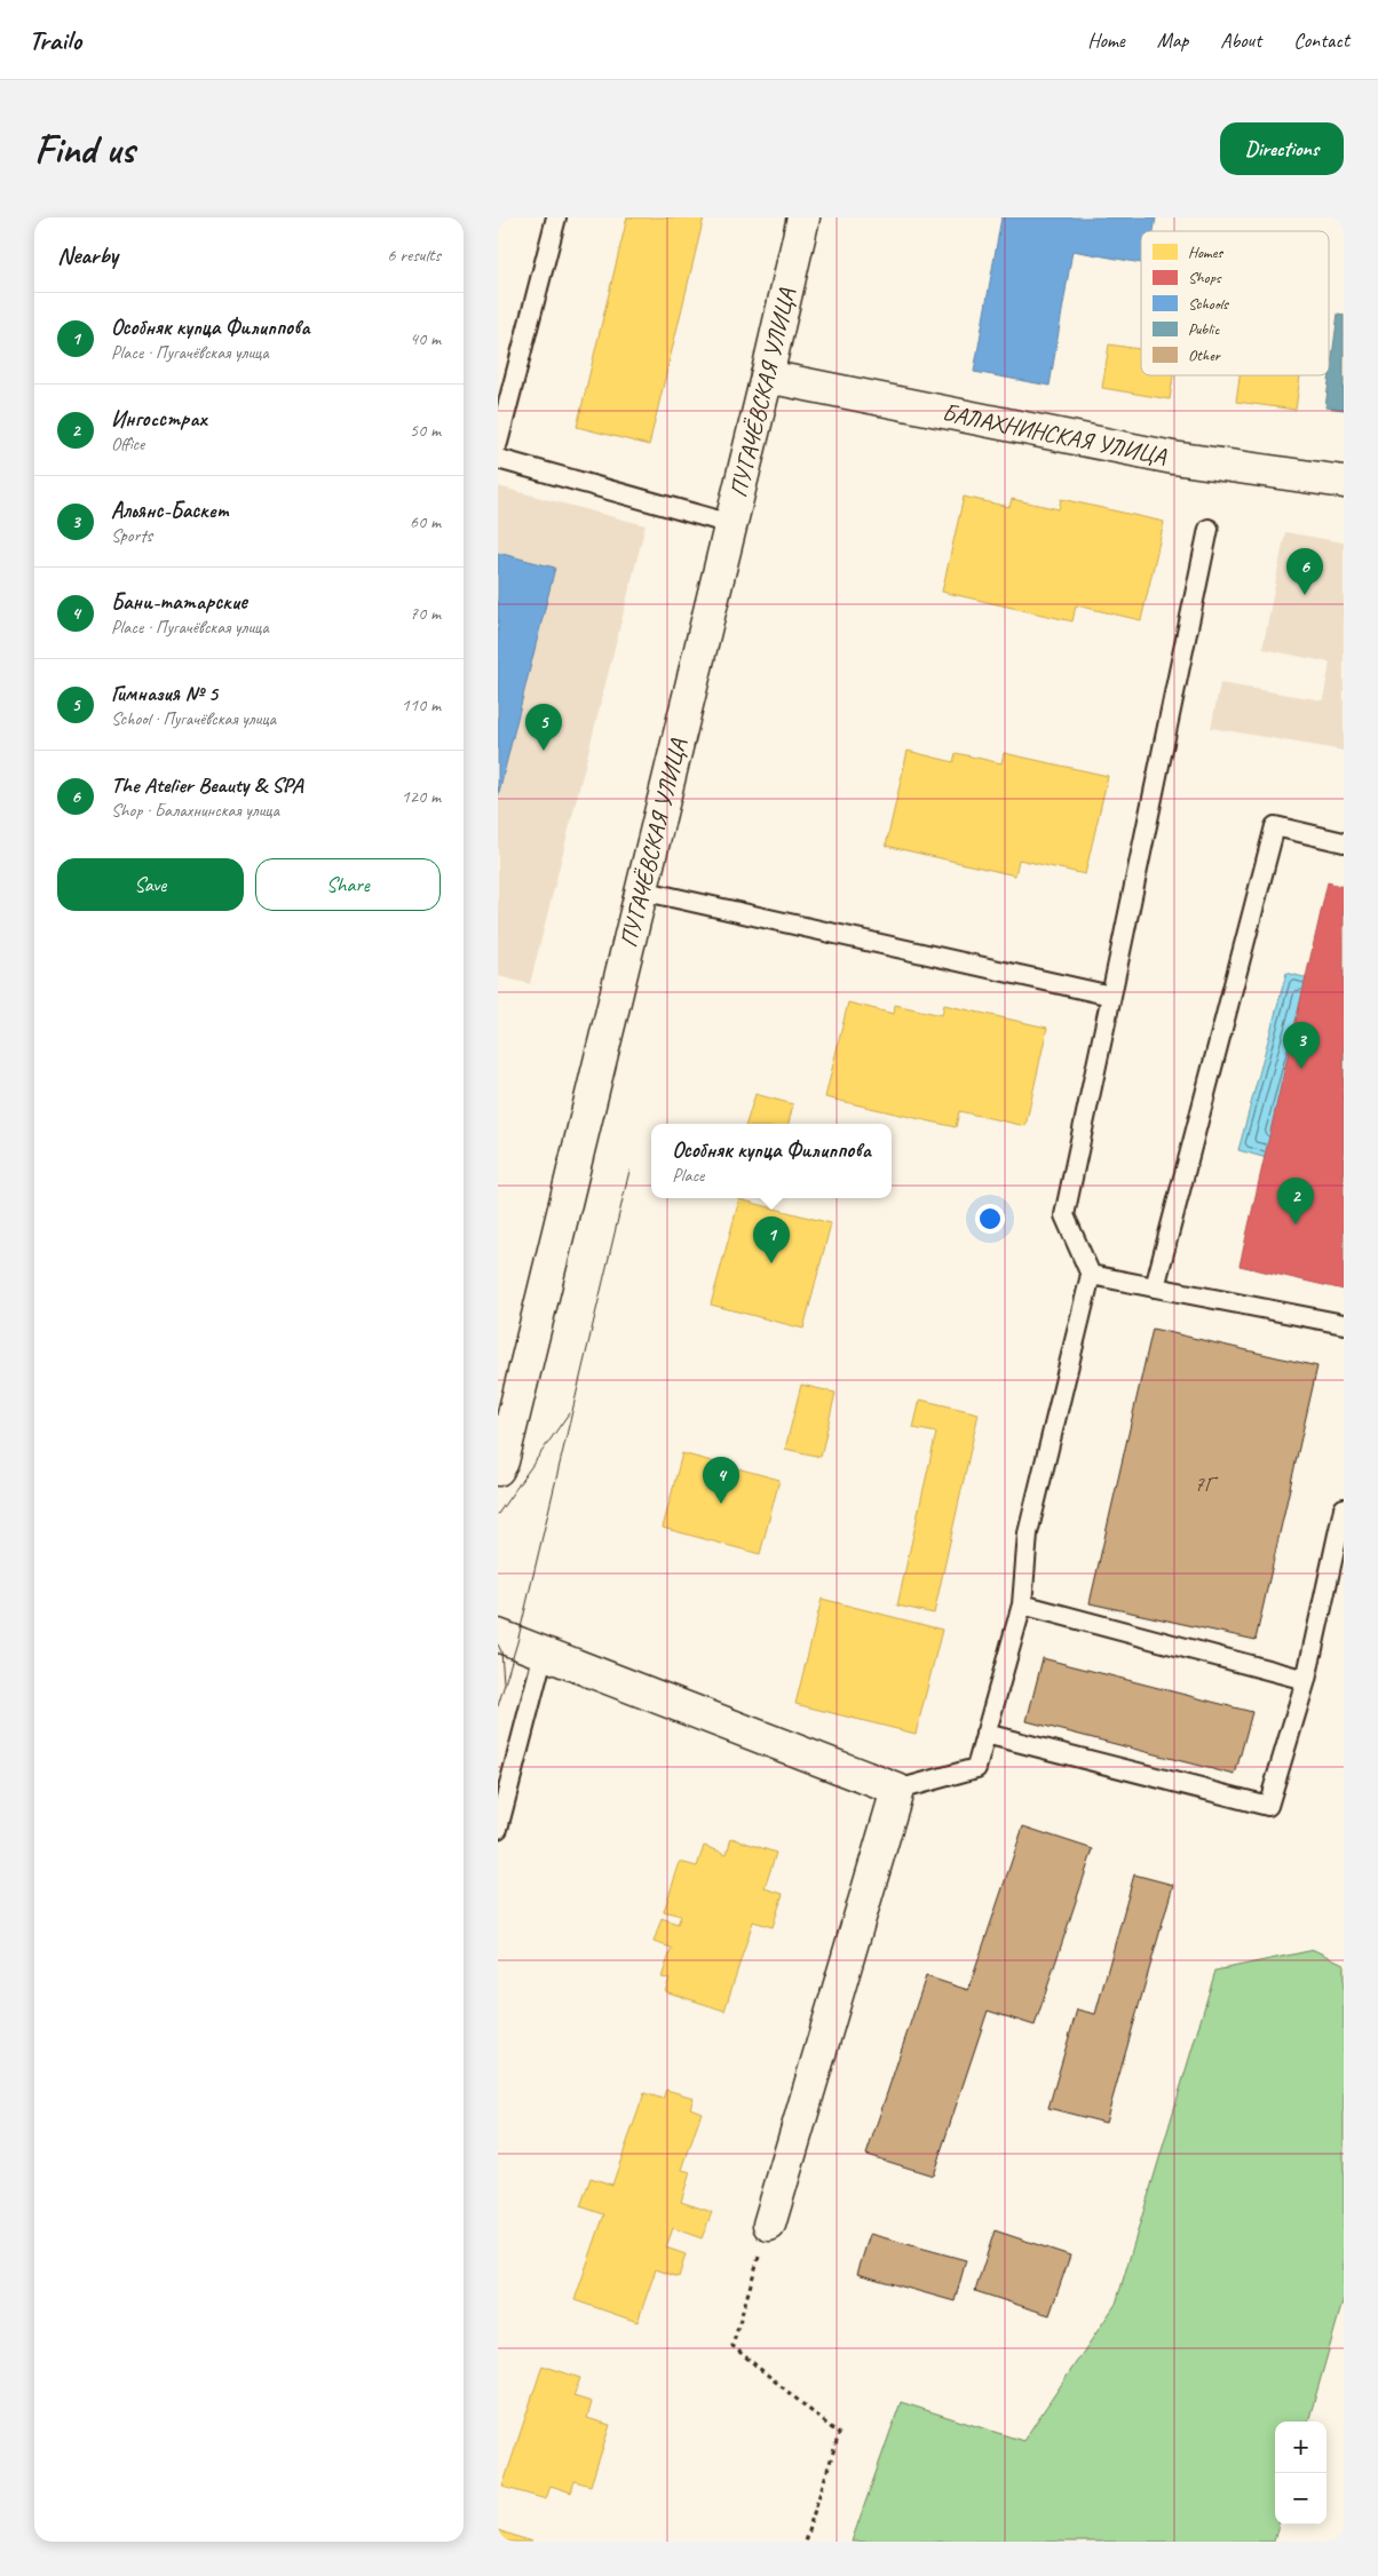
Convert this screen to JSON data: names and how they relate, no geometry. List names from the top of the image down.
{
  "streets": {
    "street": ["ПУГАЧЁВСКАЯ УЛИЦА", "БАЛАХНИНСКАЯ УЛИЦА"]
  },
  "crossings": [
    ["ПУГАЧЁВСКАЯ УЛИЦА", "БАЛАХНИНСКАЯ УЛИЦА"]
  ],
  "house_numbers": ["7Г"],
  "legend": [
    "Homes",
    "Shops",
    "Schools",
    "Public",
    "Other"
  ],
  "page": {
    "header": "Trailo",
    "nav": [
      "Home",
      "Map",
      "About",
      "Contact"
    ],
    "buttons": [
      "Directions",
      ["Save", "Share"]
    ],
    "title": "Find us",
    "heading": ["Nearby", "6 results"],
    "list": [
      {
        "mark": "1",
        "name": "Особняк купца Филиппова",
        "note": "Place · Пугачёвская улица",
        "value": "40 m"
      },
      {
        "mark": "2",
        "name": "Ингосстрах",
        "note": "Office",
        "value": "50 m"
      },
      {
        "mark": "3",
        "name": "Альянс-Баскет",
        "note": "Sports",
        "value": "60 m"
      },
      {
        "mark": "4",
        "name": "Бани-татарские",
        "note": "Place · Пугачёвская улица",
        "value": "70 m"
      },
      {
        "mark": "5",
        "name": "Гимназия № 5",
        "note": "School · Пугачёвская улица",
        "value": "110 m"
      },
      {
        "mark": "6",
        "name": "The Atelier Beauty & SPA",
        "note": "Shop · Балахнинская улица",
        "value": "120 m"
      }
    ],
    "pins": [
      "6",
      "5",
      "3",
      "2",
      "1",
      "4"
    ],
    "popup": ["Особняк купца Филиппова", "Place"],
    "map_buttons": ["+", "−"]
  }
}
